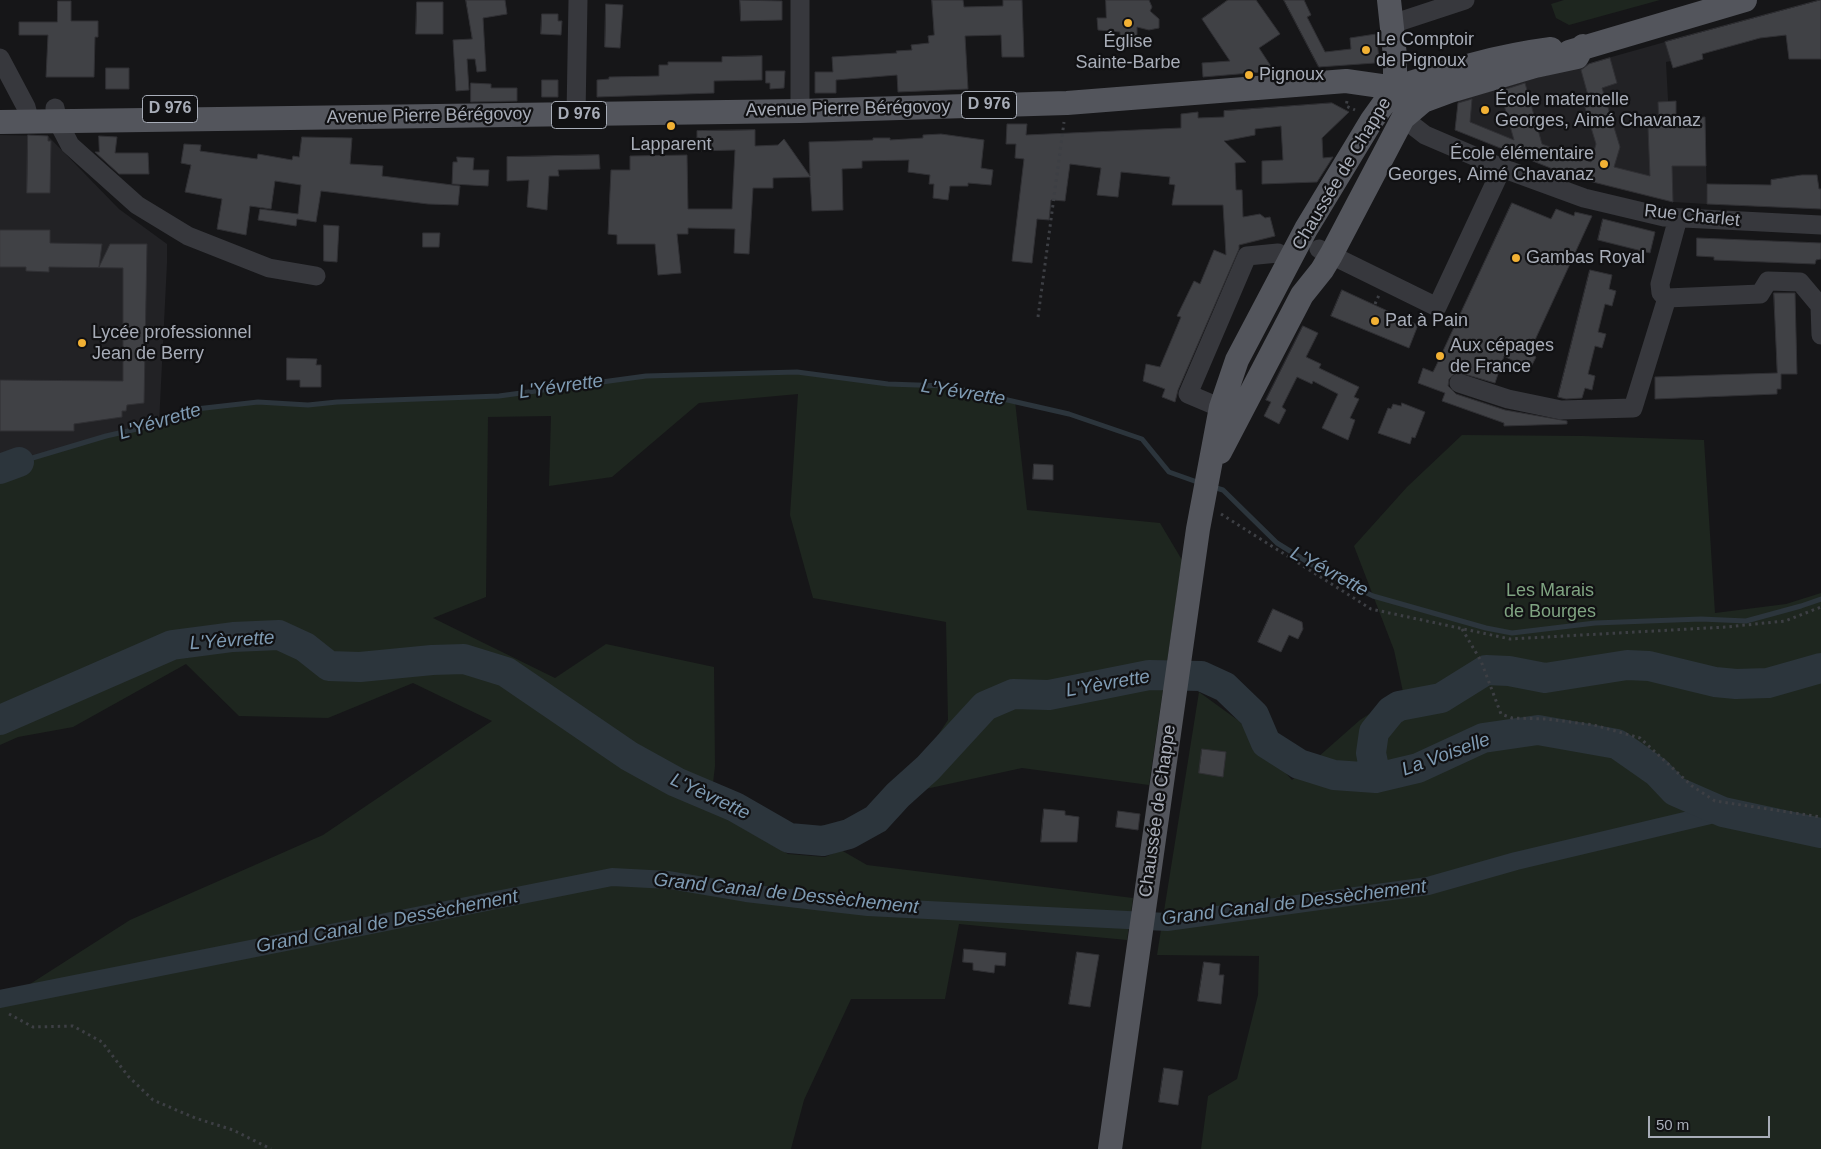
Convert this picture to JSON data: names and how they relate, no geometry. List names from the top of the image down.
{
  "streets": {
    "main road": ["D 976", "Avenue Pierre Bérégovoy", "Chaussée de Chappe"],
    "street": ["Rue Charlet"]
  },
  "crossings": [
    ["D 976", "Avenue Pierre Bérégovoy"],
    ["Avenue Pierre Bérégovoy", "Chaussée de Chappe"],
    ["Chaussée de Chappe", "Rue Charlet"]
  ],
  "water": [
    "L'Yévrette",
    "L'Yèvrette",
    "La Voiselle",
    "Grand Canal de Dessèchement"
  ],
  "parks": ["Les Marais de Bourges"],
  "places": [
    "Église Sainte-Barbe",
    "Le Comptoir de Pignoux",
    "Pignoux",
    "École maternelle Georges, Aimé Chavanaz",
    "Lapparent",
    "École élémentaire Georges, Aimé Chavanaz",
    "Gambas Royal",
    "Pat à Pain",
    "Lycée professionnel Jean de Berry",
    "Aux cépages de France"
  ],
  "scale_bar": "50 m"
}
